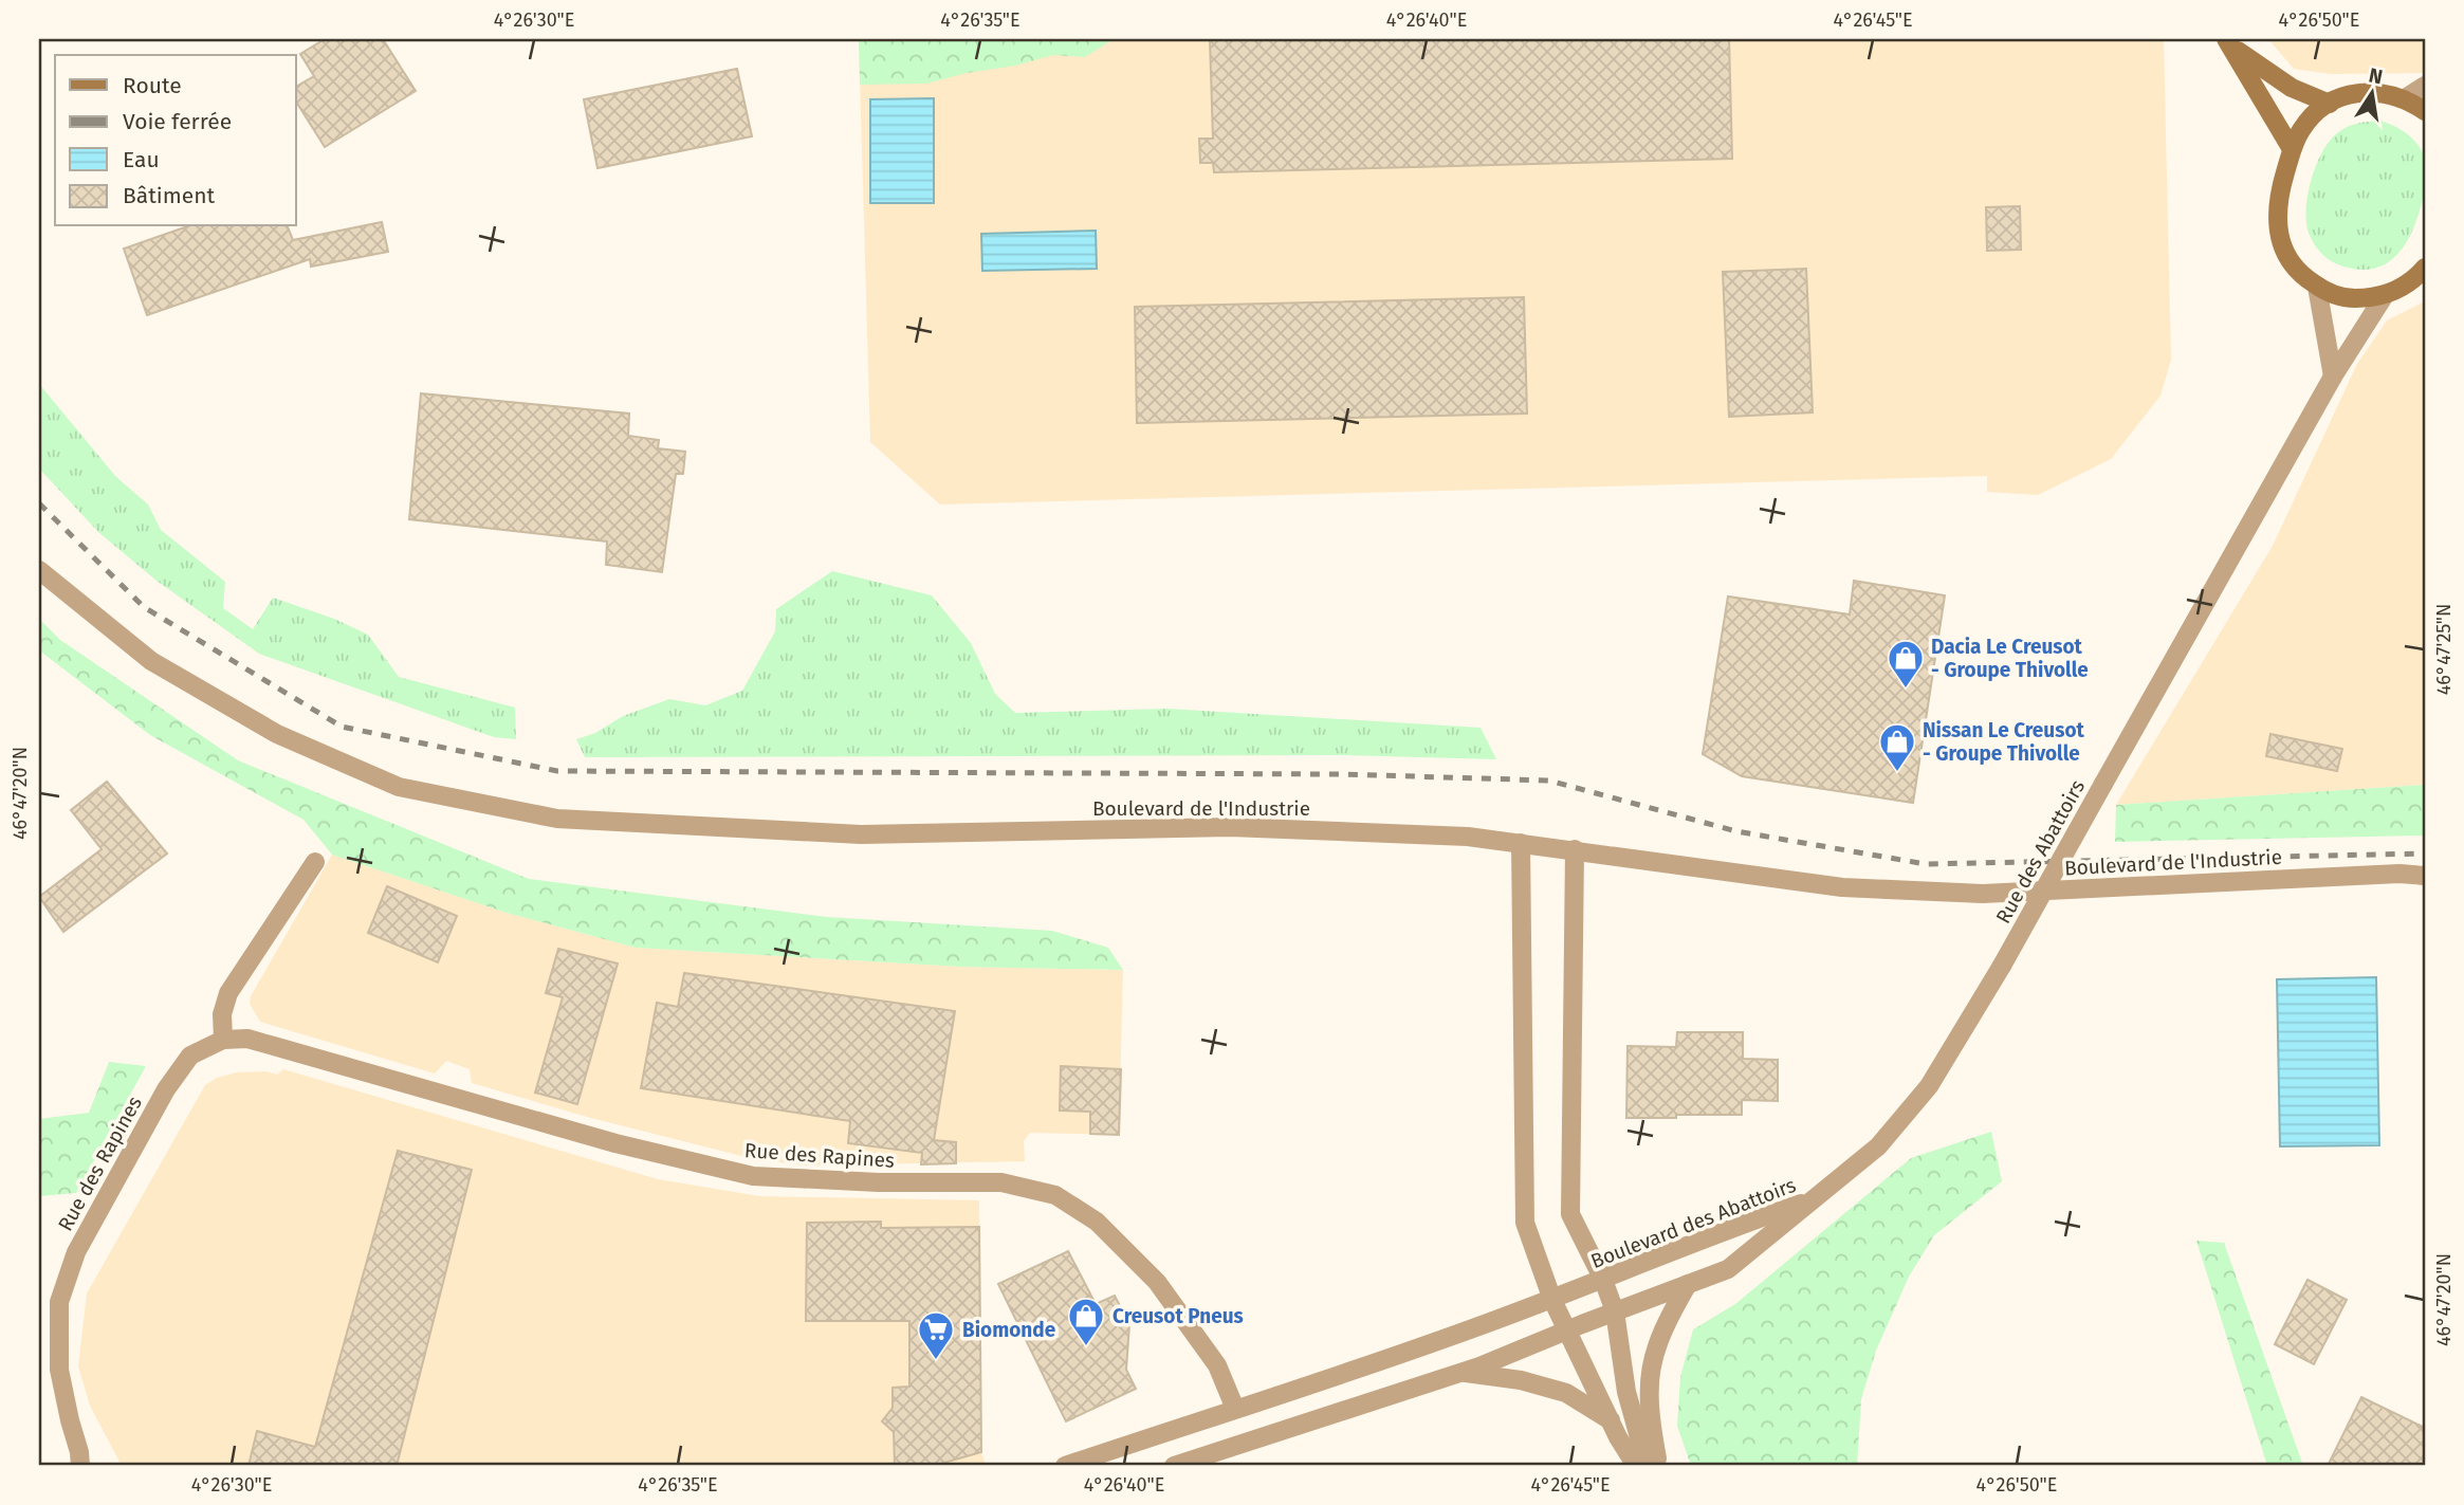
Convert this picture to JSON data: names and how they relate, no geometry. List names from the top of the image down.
{
  "streets": {
    "street": [
      "Boulevard de l'Industrie",
      "Rue des Abattoirs",
      "Rue des Rapines",
      "Boulevard des Abattoirs"
    ]
  },
  "crossings": [
    ["Rue des Abattoirs", "Boulevard des Abattoirs"],
    ["Rue des Rapines", "Boulevard des Abattoirs"]
  ],
  "places": {
    "shop": ["Dacia Le Creusot - Groupe Thivolle", "Nissan Le Creusot - Groupe Thivolle", "Creusot Pneus"],
    "supermarket": ["Biomonde"]
  },
  "legend": [
    "Route",
    "Voie ferrée",
    "Eau",
    "Bâtiment"
  ],
  "north": "top",
  "coordinates": [
    "4°26'30\"E",
    "4°26'35\"E",
    "4°26'40\"E",
    "4°26'45\"E",
    "4°26'50\"E",
    "46°47'25\"N",
    "46°47'20\"N"
  ]
}
